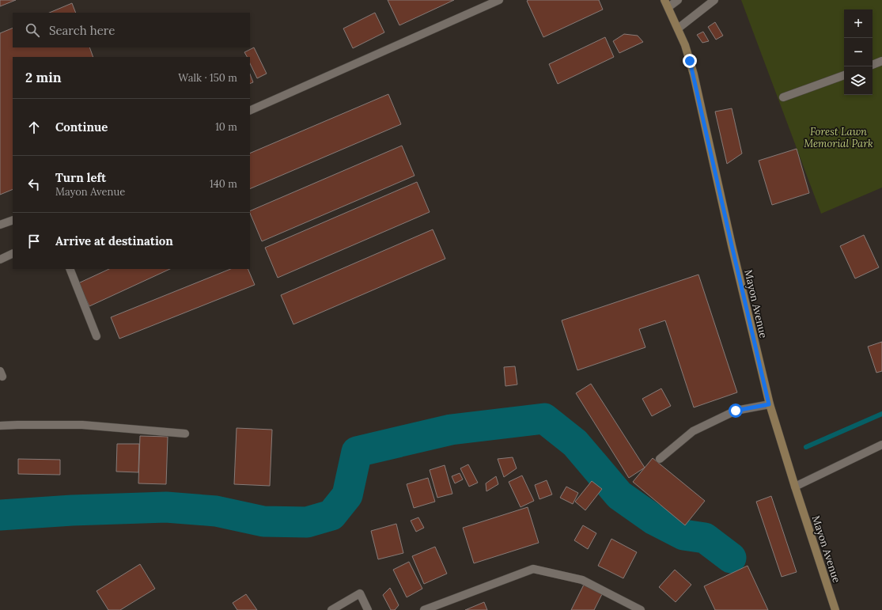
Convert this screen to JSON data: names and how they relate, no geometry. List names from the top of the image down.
{
  "streets": {
    "main road": ["Mayon Avenue"]
  },
  "parks": ["Forest Lawn Memorial Park"],
  "page": {
    "map_buttons": ["+", "−"],
    "search": "Search here",
    "heading": ["2 min", "Walk · 150 m"],
    "list": [
      ["Continue", "10 m"],
      ["Turn left", "Mayon Avenue", "140 m"],
      "Arrive at destination"
    ]
  }
}
